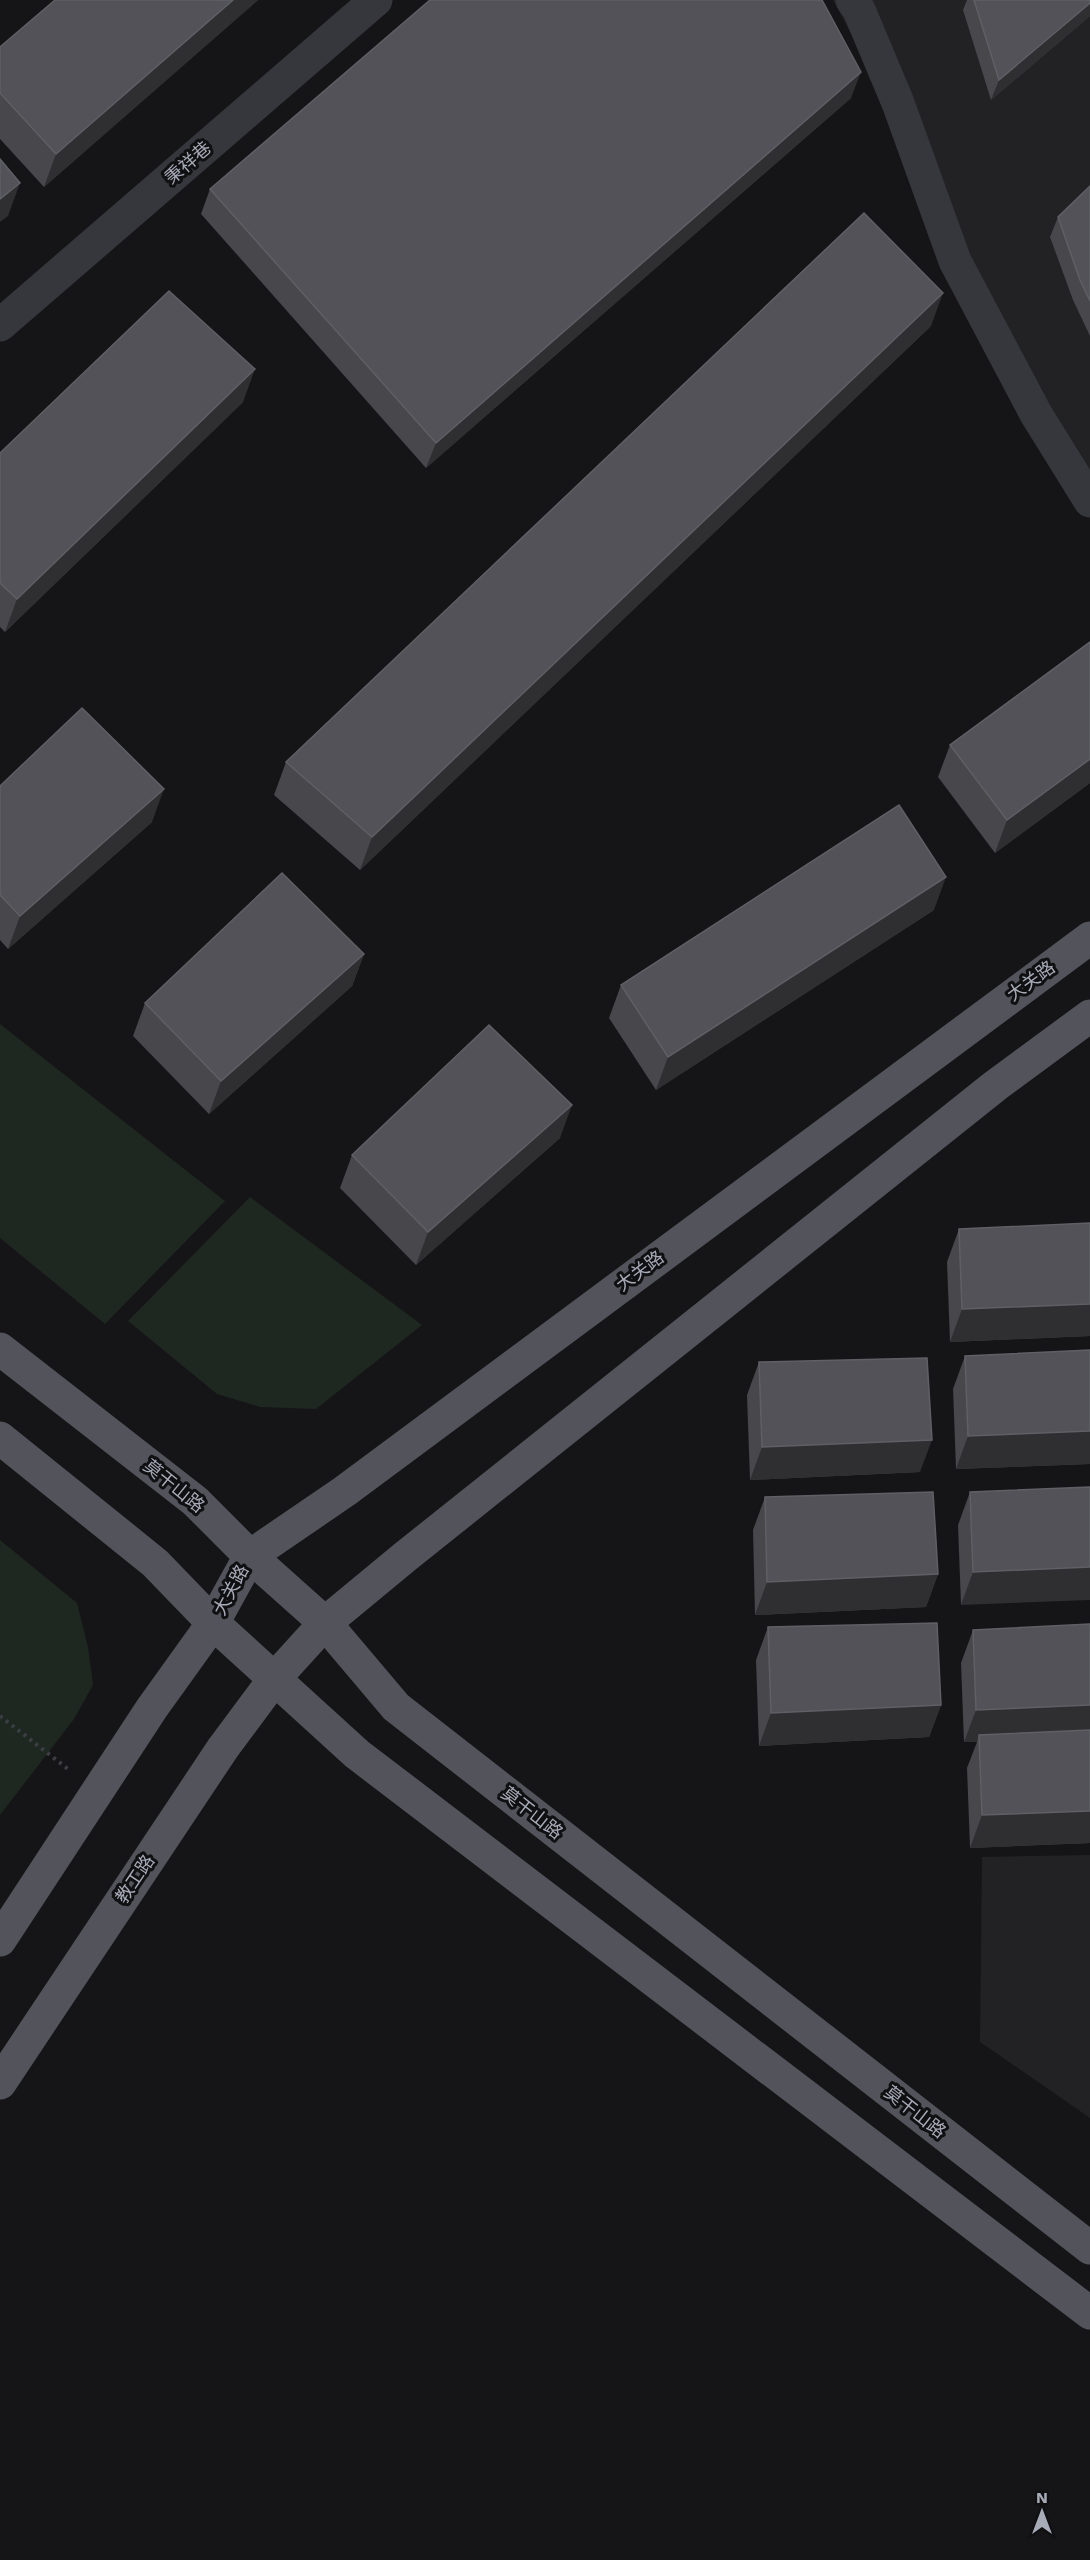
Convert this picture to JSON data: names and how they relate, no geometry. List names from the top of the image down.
{
  "streets": {
    "main road": ["大关路", "莫干山路", "教工路"],
    "street": ["秉祥巷"]
  },
  "crossings": [
    ["大关路", "莫干山路"]
  ],
  "north": "top"
}
